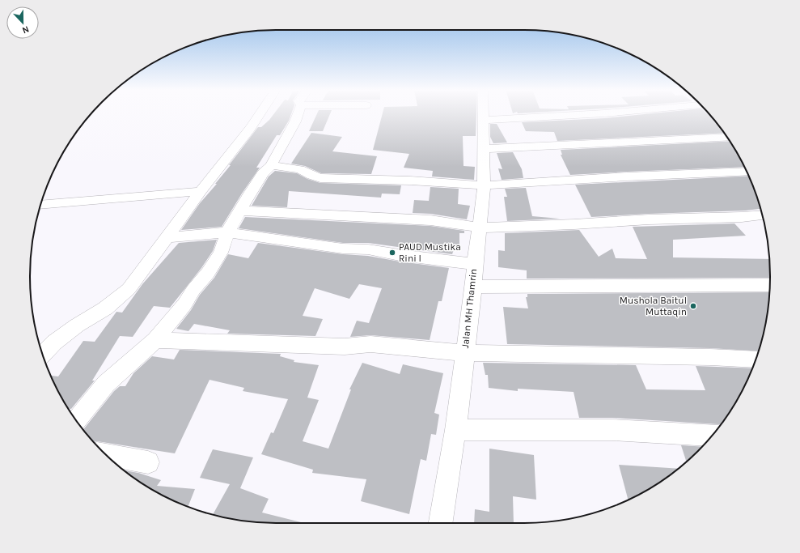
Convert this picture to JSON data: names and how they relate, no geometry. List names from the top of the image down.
{
  "streets": {
    "street": ["Jalan MH Thamrin"]
  },
  "places": ["PAUD Mustika Rini I", "Mushola Baitul Muttaqin"],
  "north": "bottom"
}
